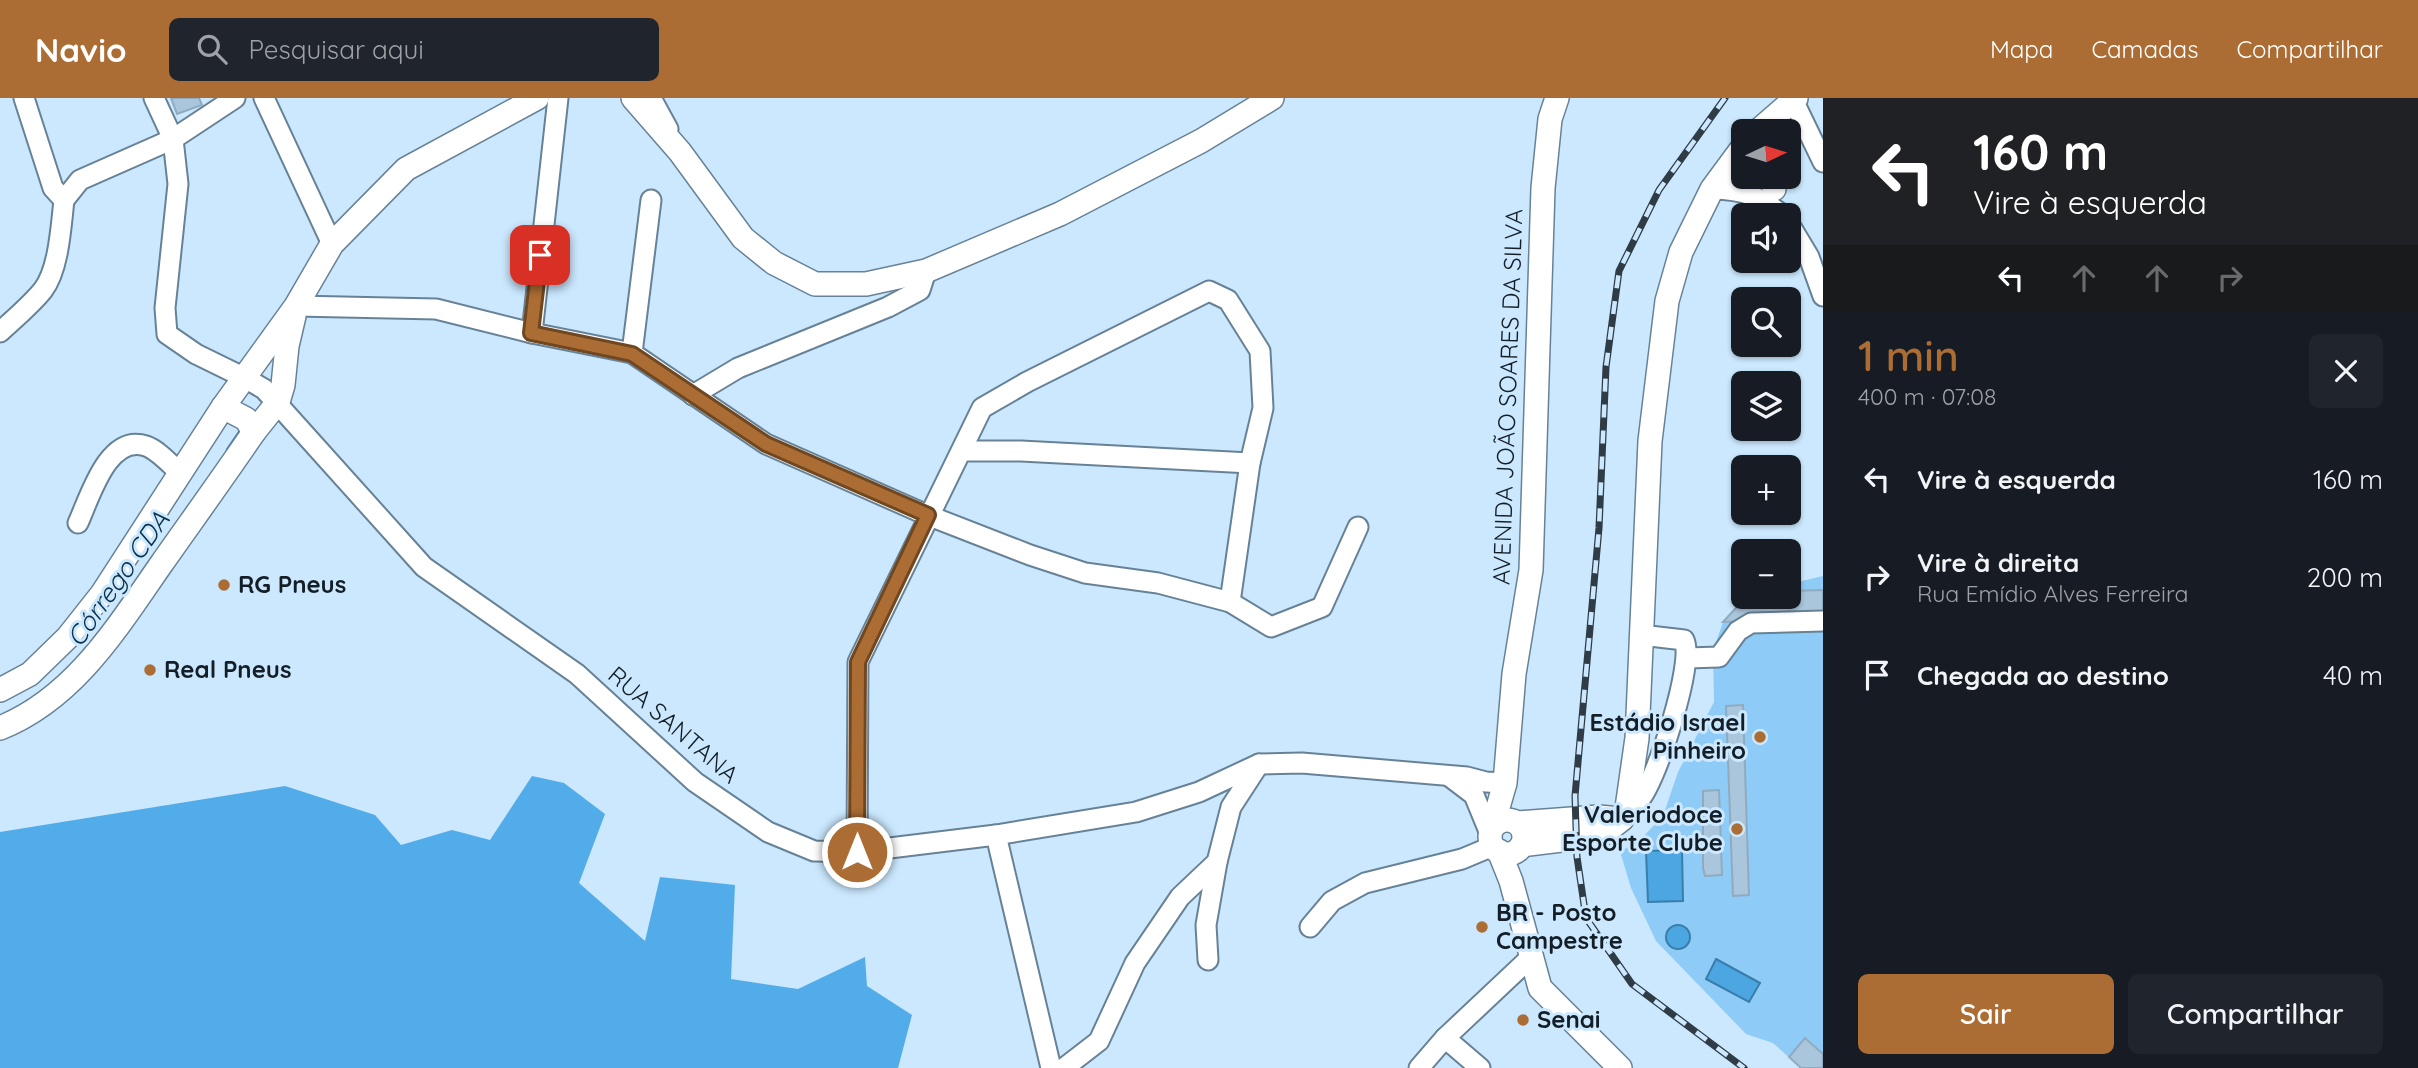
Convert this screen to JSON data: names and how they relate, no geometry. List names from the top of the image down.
{
  "streets": {
    "main road": ["AVENIDA JOÃO SOARES DA SILVA"],
    "street": ["RUA SANTANA"]
  },
  "crossings": [
    ["AVENIDA JOÃO SOARES DA SILVA", "RUA SANTANA"]
  ],
  "water": ["Córrego CDA"],
  "places": [
    "RG Pneus",
    "Real Pneus",
    "Estádio Israel Pinheiro",
    "Valeriodoce Esporte Clube",
    "BR - Posto Campestre",
    "Senai"
  ],
  "north": "right",
  "page": {
    "header": "Navio",
    "search": "Pesquisar aqui",
    "nav": ["Mapa", "Camadas", "Compartilhar"],
    "turn": ["160 m", "Vire à esquerda"],
    "map_buttons": ["+", "−"],
    "heading": ["1 min", "400 m · 07:08"],
    "list": [
      {
        "name": "Vire à esquerda",
        "value": "160 m"
      },
      {
        "name": "Vire à direita",
        "note": "Rua Emídio Alves Ferreira",
        "value": "200 m"
      },
      {
        "name": "Chegada ao destino",
        "value": "40 m"
      }
    ],
    "buttons": ["Sair", "Compartilhar"]
  }
}
